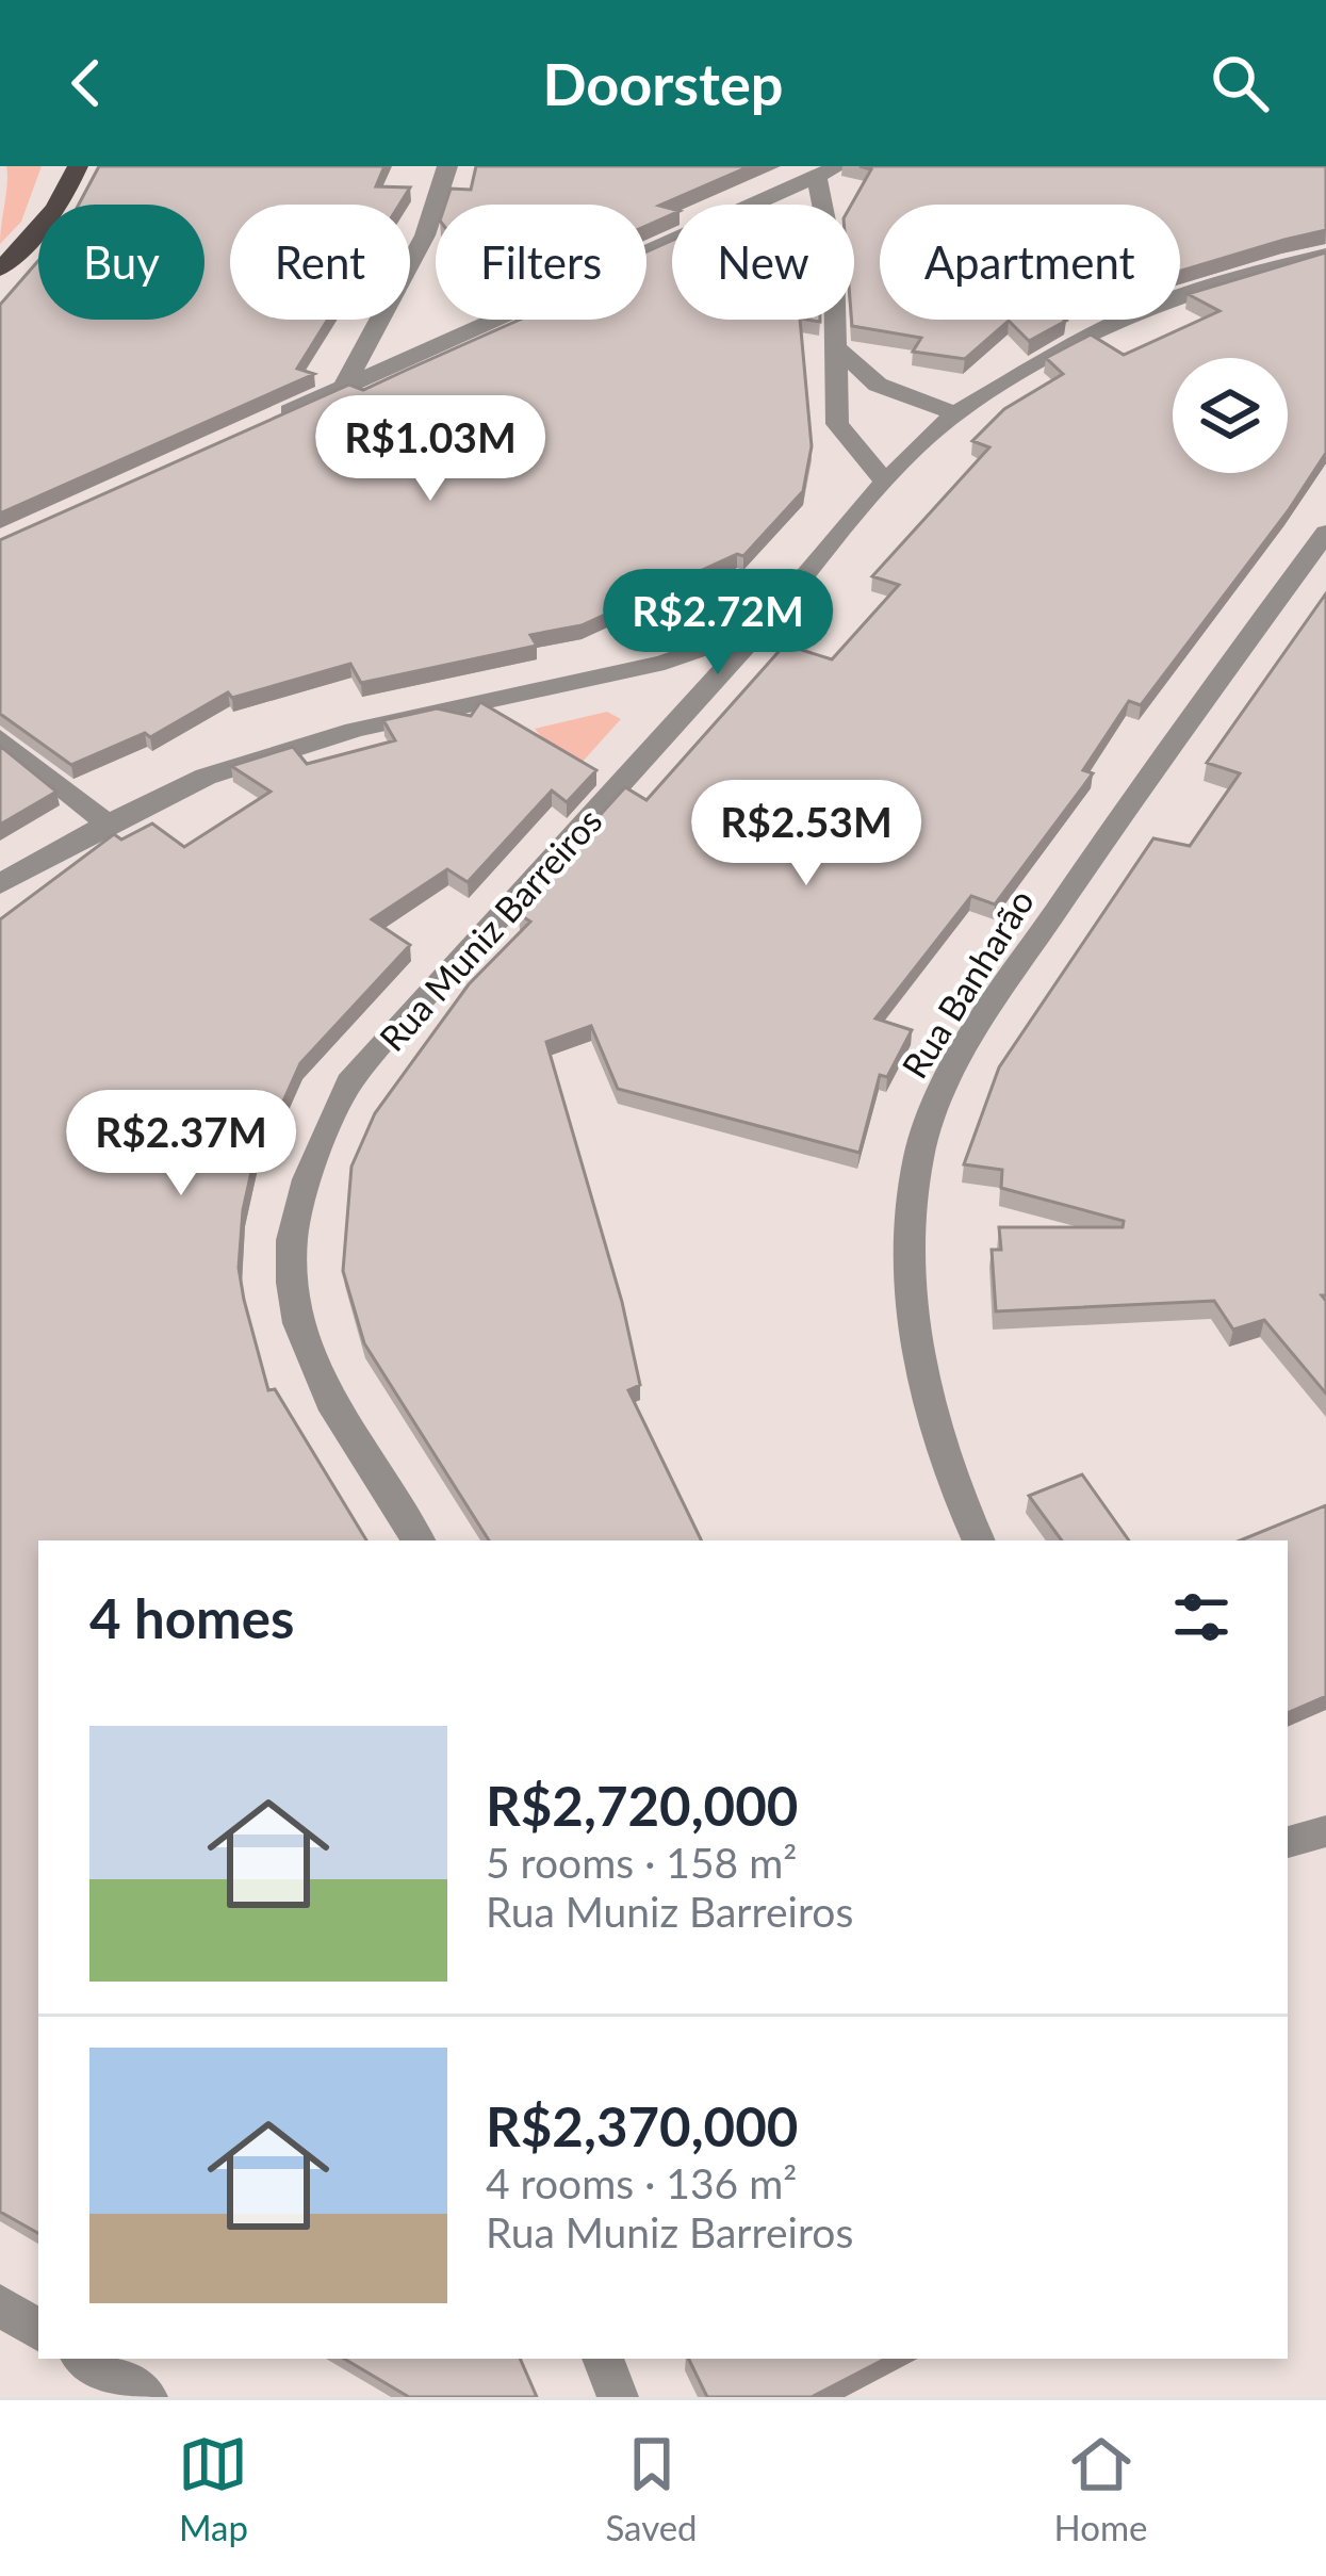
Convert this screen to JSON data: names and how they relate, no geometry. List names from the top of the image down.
{
  "streets": {
    "street": ["Rua Muniz Barreiros", "Rua Banharão"]
  },
  "page": {
    "header": "Doorstep",
    "chip": [
      "Buy",
      "Rent",
      "Filters",
      "New",
      "Apartment"
    ],
    "price": [
      "R$1.03M",
      "R$2.72M",
      "R$2.53M",
      "R$2.37M"
    ],
    "heading": "4 homes",
    "list": [
      {
        "name": "R$2,720,000",
        "note": "5 rooms · 158 m² · Rua Muniz Barreiros"
      },
      {
        "name": "R$2,370,000",
        "note": "4 rooms · 136 m² · Rua Muniz Barreiros"
      }
    ],
    "tabs": ["Map", "Saved", "Home"]
  }
}
